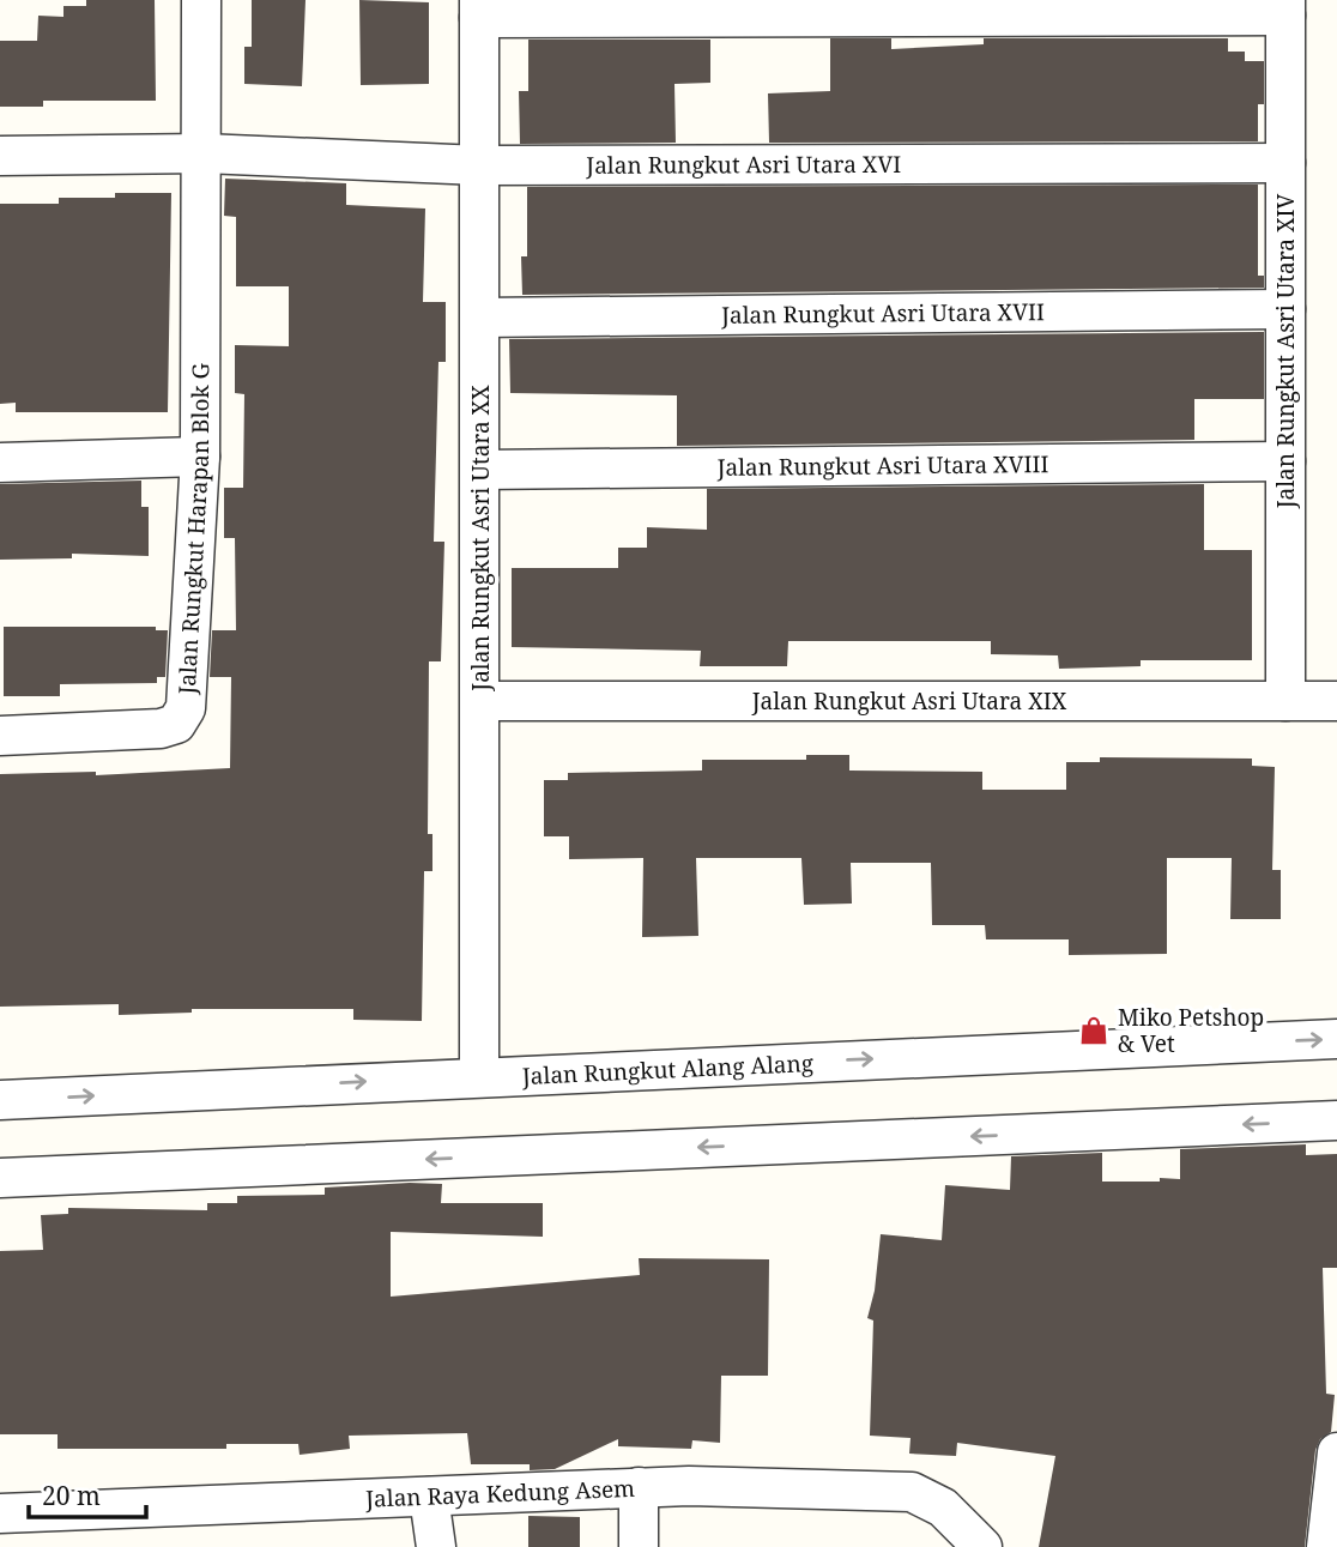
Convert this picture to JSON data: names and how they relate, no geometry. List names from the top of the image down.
{
  "streets": {
    "street": [
      "Jalan Rungkut Asri Utara XVI",
      "Jalan Rungkut Asri Utara XVII",
      "Jalan Rungkut Asri Utara XIV",
      "Jalan Rungkut Asri Utara XVIII",
      "Jalan Rungkut Harapan Blok G",
      "Jalan Rungkut Asri Utara XX",
      "Jalan Rungkut Asri Utara XIX",
      "Jalan Rungkut Alang Alang",
      "Jalan Raya Kedung Asem"
    ]
  },
  "crossings": [
    ["Jalan Rungkut Asri Utara XVI", "Jalan Rungkut Asri Utara XIV"],
    ["Jalan Rungkut Asri Utara XVI", "Jalan Rungkut Harapan Blok G"],
    ["Jalan Rungkut Asri Utara XVI", "Jalan Rungkut Asri Utara XX"],
    ["Jalan Rungkut Asri Utara XVII", "Jalan Rungkut Asri Utara XIV"],
    ["Jalan Rungkut Asri Utara XVII", "Jalan Rungkut Asri Utara XX"],
    ["Jalan Rungkut Asri Utara XIV", "Jalan Rungkut Asri Utara XVIII"],
    ["Jalan Rungkut Asri Utara XIV", "Jalan Rungkut Asri Utara XIX"],
    ["Jalan Rungkut Asri Utara XVIII", "Jalan Rungkut Asri Utara XX"],
    ["Jalan Rungkut Asri Utara XX", "Jalan Rungkut Asri Utara XIX"],
    ["Jalan Rungkut Asri Utara XX", "Jalan Rungkut Alang Alang"]
  ],
  "places": {
    "shop": ["Miko Petshop & Vet"]
  },
  "scale_bar": "20 m"
}
